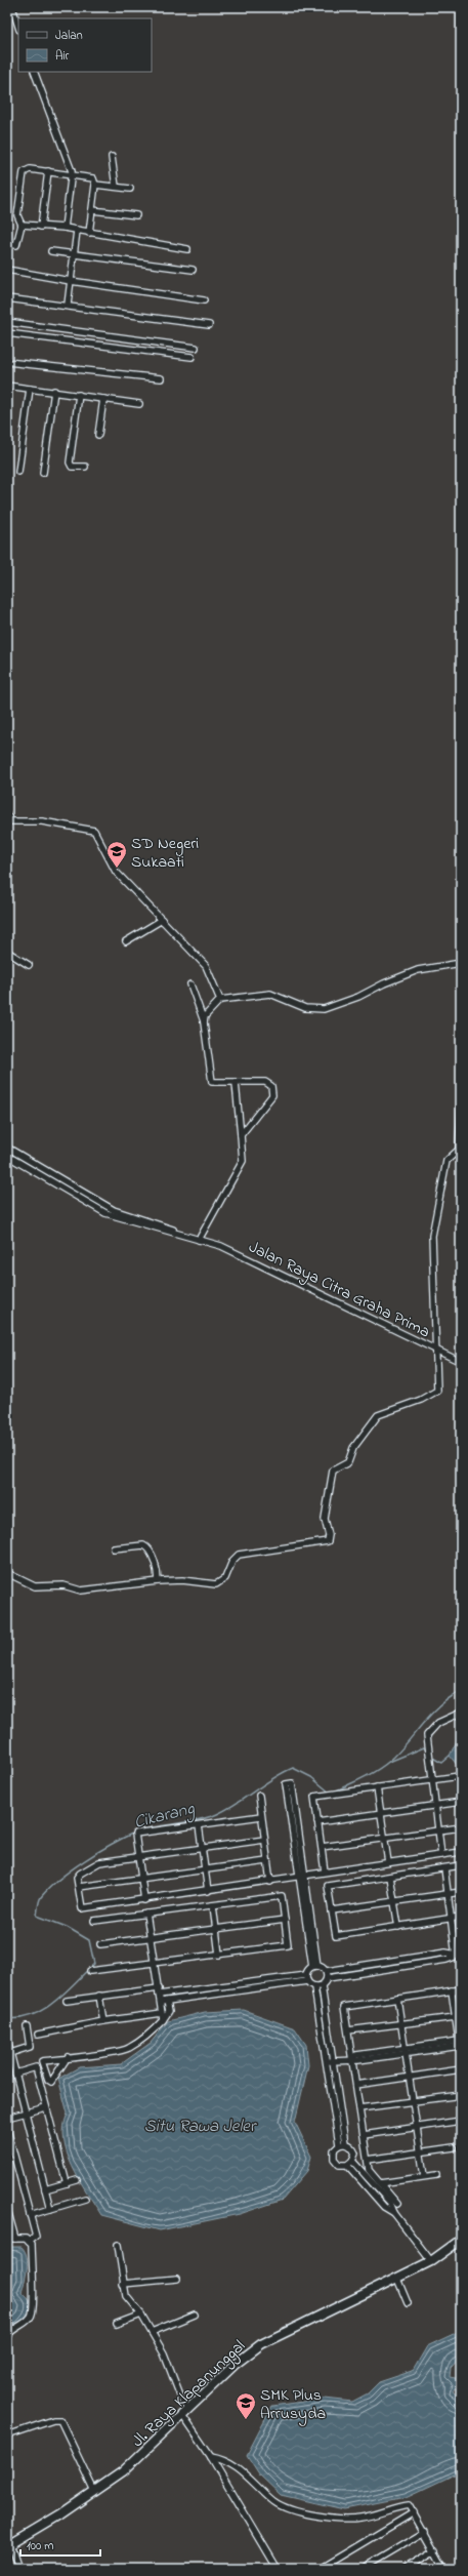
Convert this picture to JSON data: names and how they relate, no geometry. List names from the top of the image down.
{
  "streets": {
    "street": ["Jalan Raya Citra Graha Prima", "Jl. Raya Klapanunggal"]
  },
  "water": ["Cikarang", "Situ Rawa Jeler"],
  "places": {
    "school or university": ["SD Negeri Sukaati", "SMK Plus Arrusyda"]
  },
  "legend": ["Jalan", "Air"],
  "scale_bar": "100 m"
}
